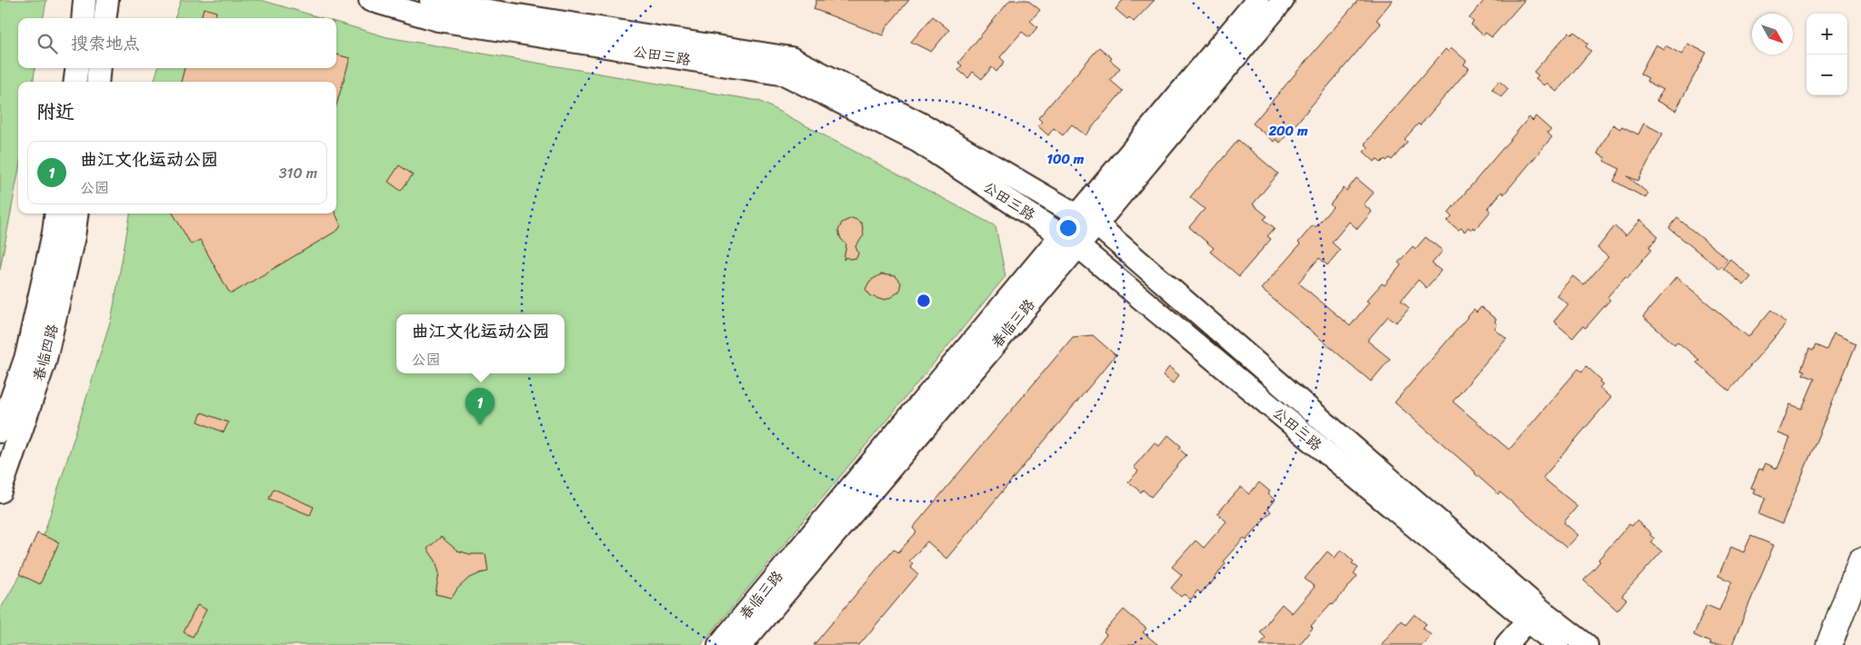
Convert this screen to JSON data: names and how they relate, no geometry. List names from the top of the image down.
{
  "streets": {
    "street": ["公田三路", "春临三路", "春临四路"]
  },
  "crossings": [
    ["公田三路", "春临三路"]
  ],
  "north": "bottom right",
  "page": {
    "map_buttons": ["+", "−"],
    "search": "搜索地点",
    "heading": "附近",
    "list": [
      {
        "mark": "1",
        "name": "曲江文化运动公园",
        "note": "公园",
        "value": "310 m"
      }
    ],
    "popup": ["曲江文化运动公园", "公园"],
    "pins": "1"
  },
  "rings": ["200 m", "100 m"]
}
